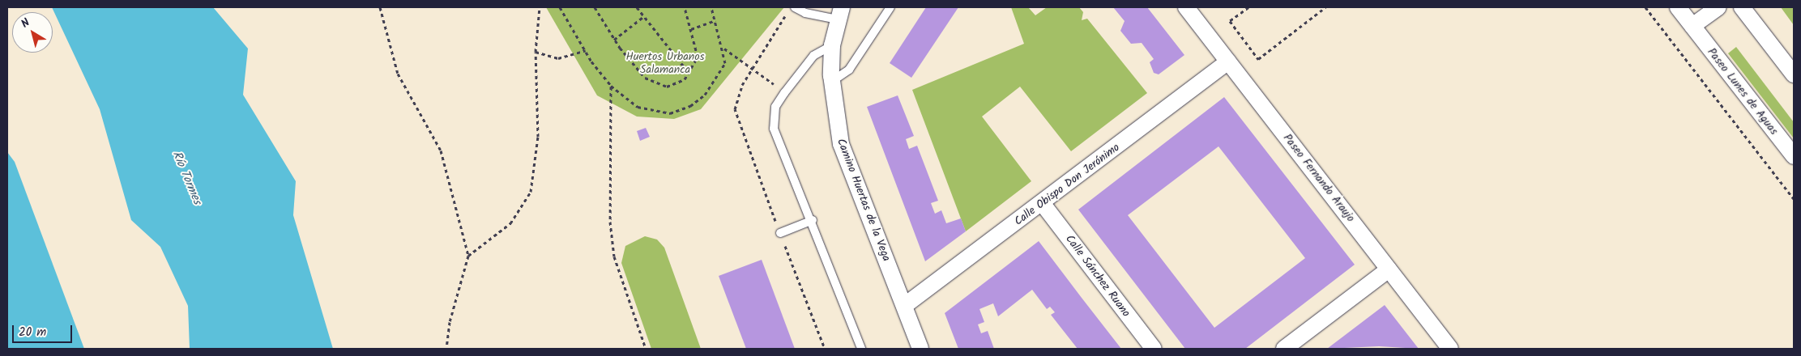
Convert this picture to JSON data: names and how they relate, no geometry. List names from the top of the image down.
{
  "streets": {
    "street": [
      "Paseo Lunes de Aguas",
      "Paseo Fernando Araujo",
      "Calle Obispo Don Jerónimo",
      "Camino Huertas de la Vega",
      "Calle Sánchez Ruano"
    ]
  },
  "crossings": [
    ["Paseo Fernando Araujo", "Calle Obispo Don Jerónimo"],
    ["Calle Obispo Don Jerónimo", "Camino Huertas de la Vega"],
    ["Calle Obispo Don Jerónimo", "Calle Sánchez Ruano"]
  ],
  "water": ["Río Tormes"],
  "parks": ["Huertos Urbanos Salamanca"],
  "scale_bar": "20 m",
  "north": "top left"
}
